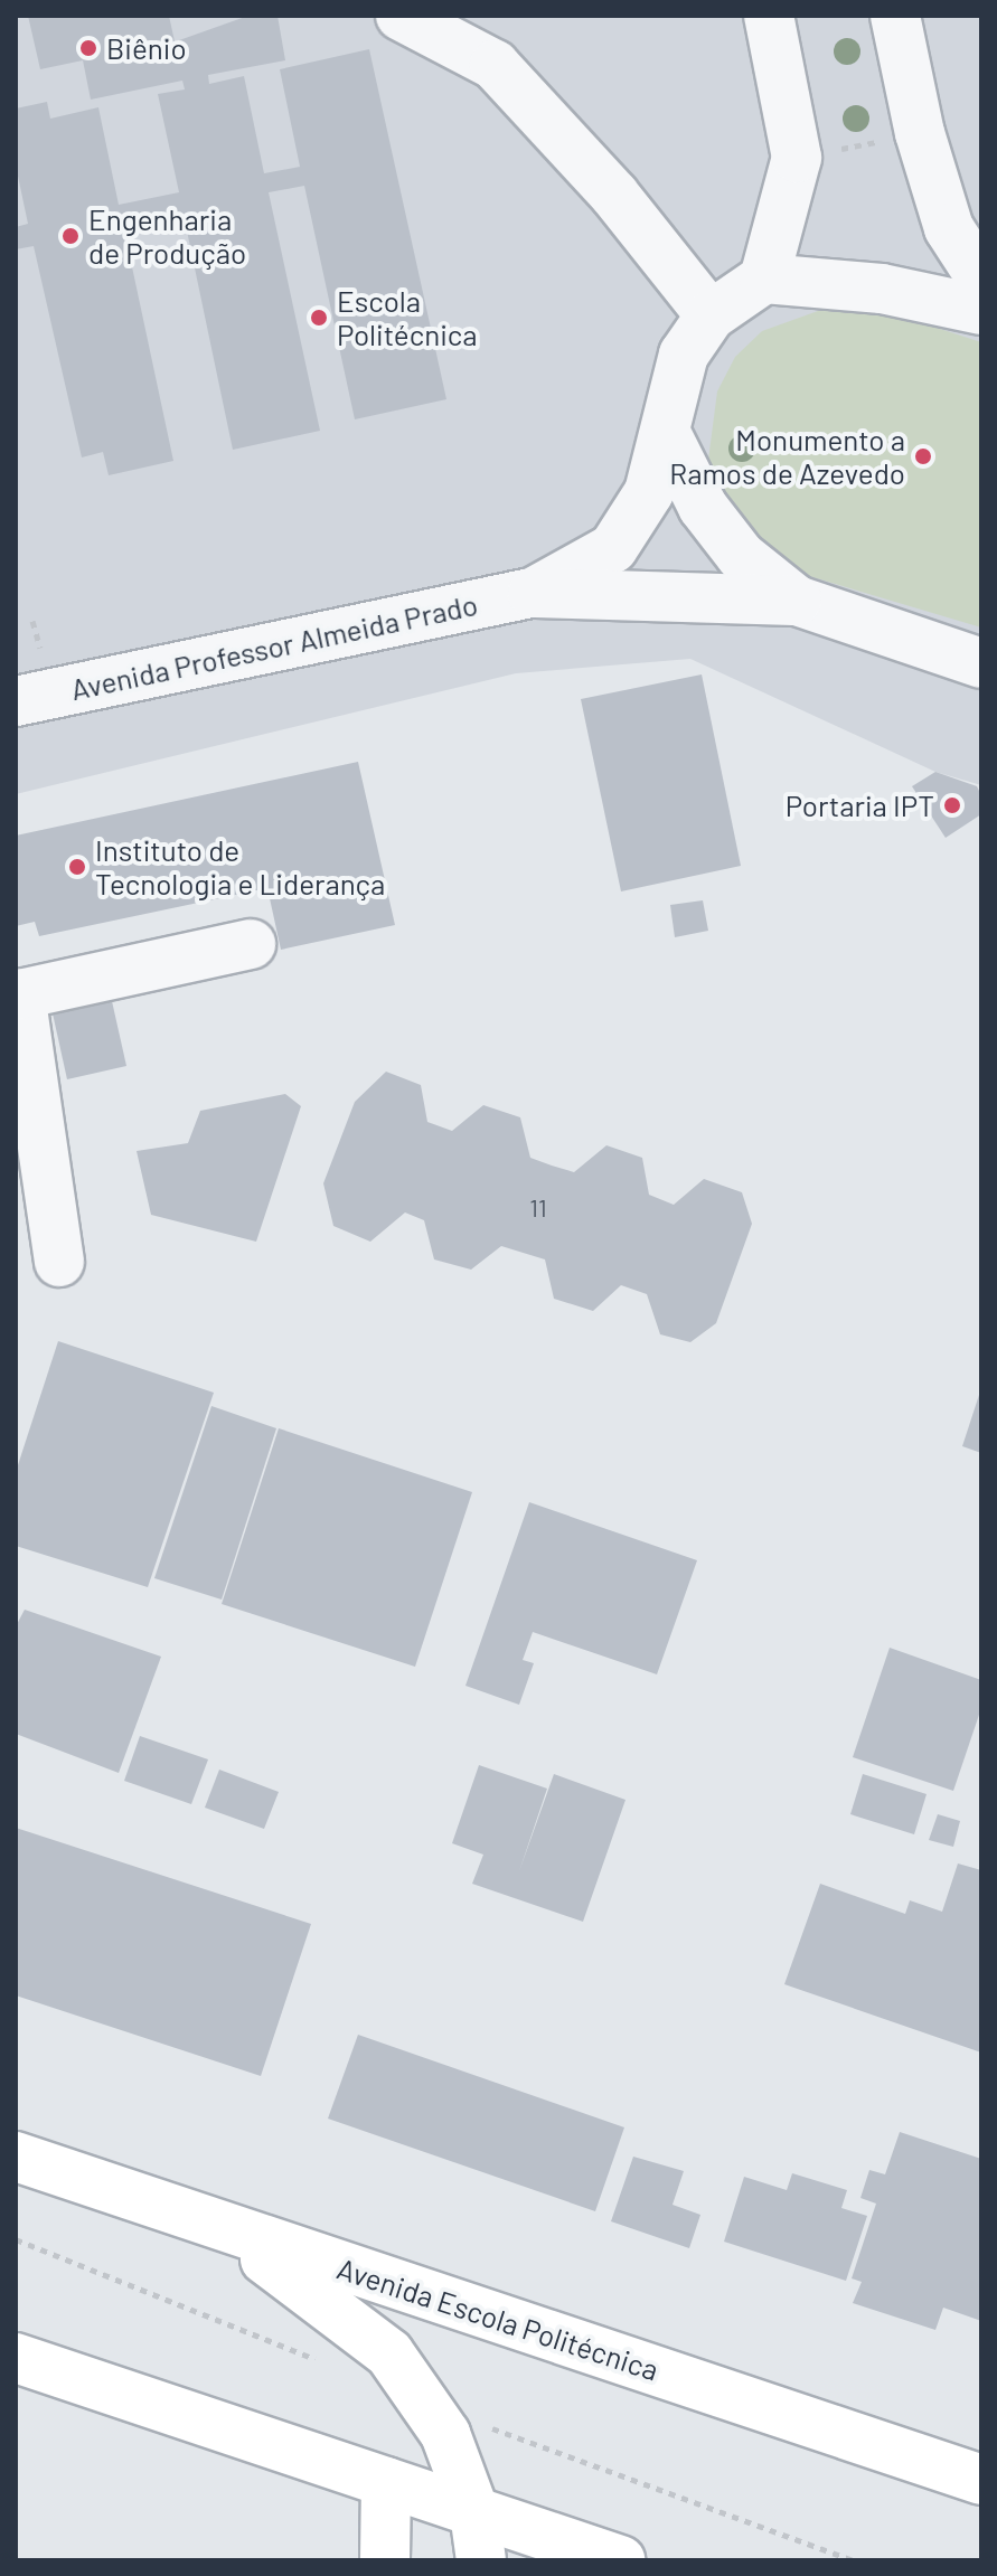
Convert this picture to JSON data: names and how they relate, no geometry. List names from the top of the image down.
{
  "streets": {
    "main road": ["Avenida Escola Politécnica"],
    "street": ["Avenida Professor Almeida Prado"]
  },
  "places": [
    "Biênio",
    "Engenharia de Produção",
    "Escola Politécnica",
    "Monumento a Ramos de Azevedo",
    "Portaria IPT",
    "Instituto de Tecnologia e Liderança"
  ],
  "house_numbers": ["11"]
}
